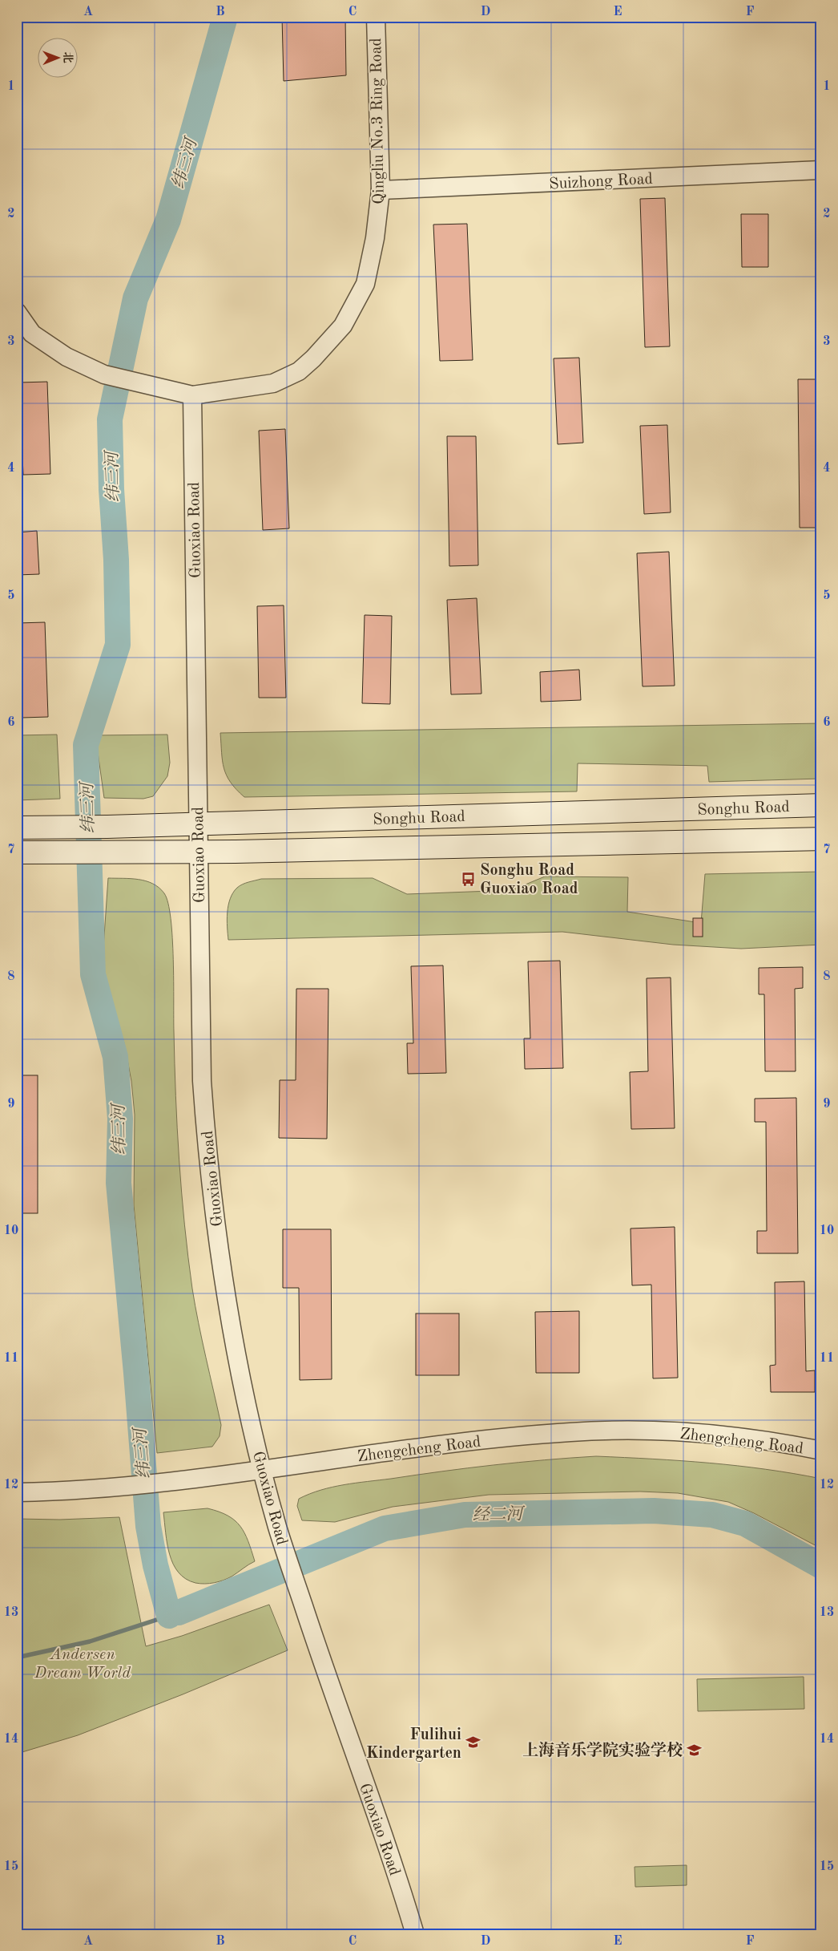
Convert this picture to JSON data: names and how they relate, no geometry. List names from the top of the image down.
{
  "streets": {
    "main road": ["Songhu Road"],
    "street": [
      "Qingliu No.3 Ring Road",
      "Suizhong Road",
      "Guoxiao Road",
      "Zhengcheng Road"
    ]
  },
  "crossings": [
    ["Qingliu No.3 Ring Road", "Suizhong Road"],
    ["Qingliu No.3 Ring Road", "Guoxiao Road"],
    ["Guoxiao Road", "Songhu Road"],
    ["Guoxiao Road", "Zhengcheng Road"]
  ],
  "water": ["纬三河", "经二河"],
  "parks": ["Andersen Dream World"],
  "places": {
    "bus stop": ["Songhu Road Guoxiao Road"],
    "school or university": ["Fulihui Kindergarten", "上海音乐学院实验学校"]
  },
  "north": "right",
  "grid": {
    "columns": [
      "A",
      "B",
      "C",
      "D",
      "E",
      "F"
    ],
    "rows": [
      "1",
      "2",
      "3",
      "4",
      "5",
      "6",
      "7",
      "8",
      "9",
      "10",
      "11",
      "12",
      "13",
      "14",
      "15"
    ]
  }
}
